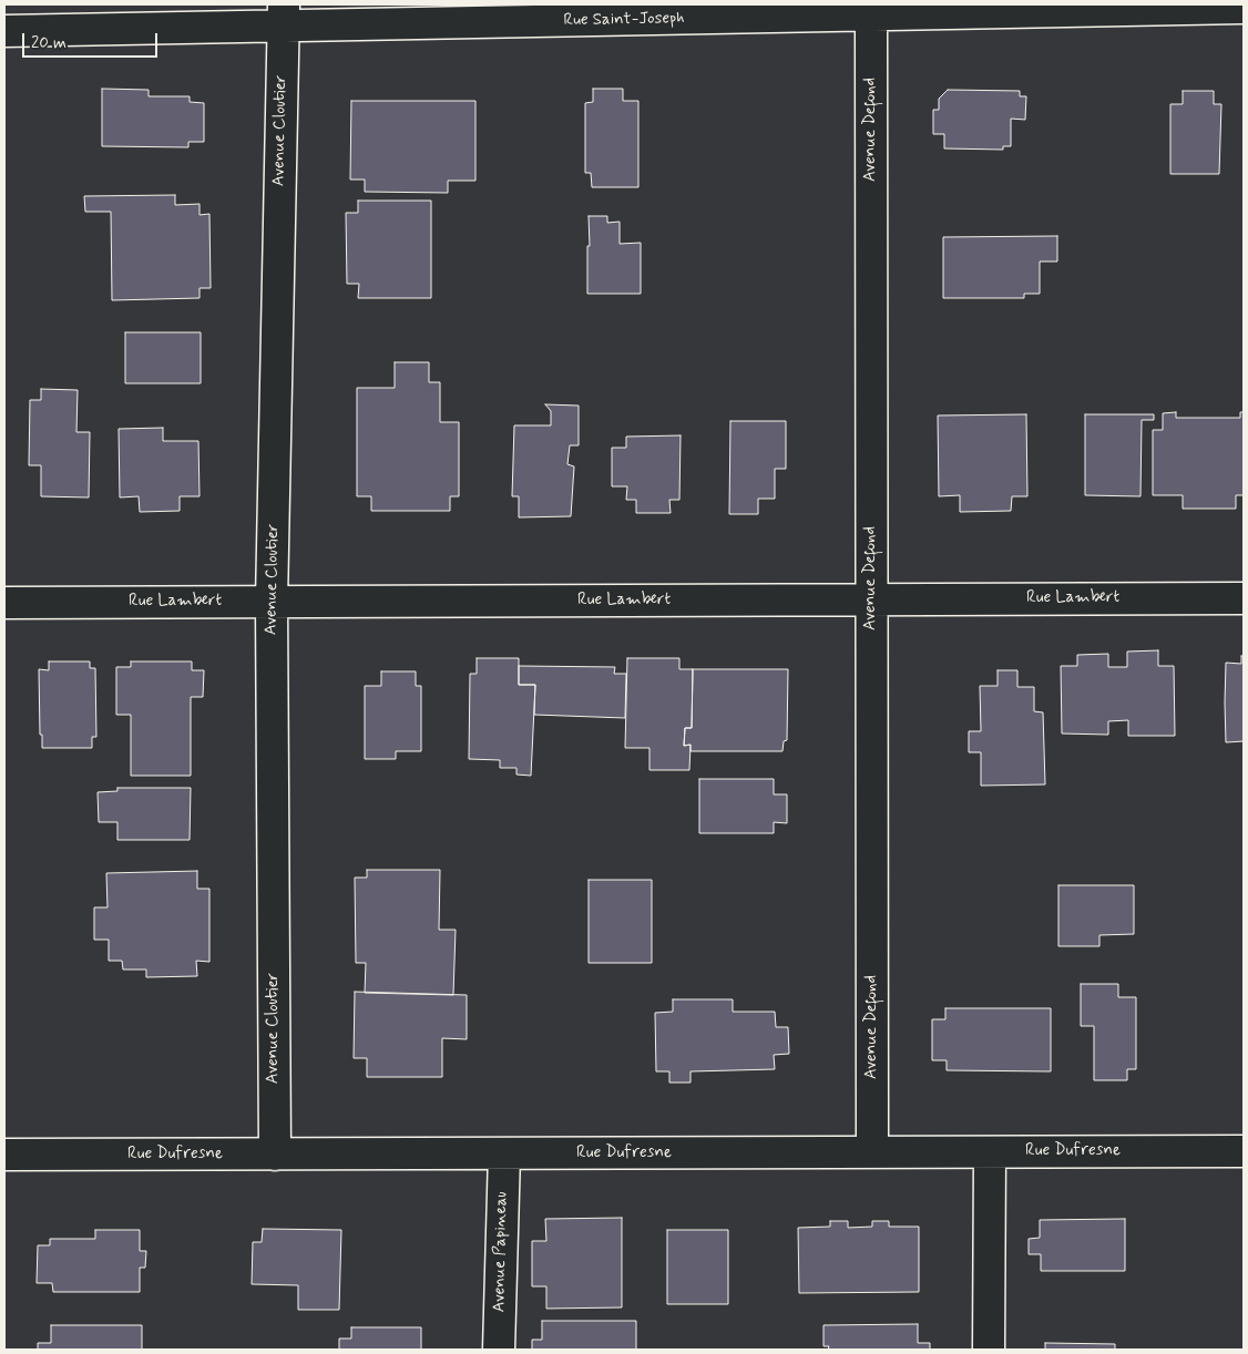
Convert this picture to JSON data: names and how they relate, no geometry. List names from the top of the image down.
{
  "streets": {
    "street": [
      "Rue Saint-Joseph",
      "Avenue Defond",
      "Avenue Cloutier",
      "Rue Lambert",
      "Rue Dufresne",
      "Avenue Papineau"
    ]
  },
  "crossings": [
    ["Rue Saint-Joseph", "Avenue Defond"],
    ["Rue Saint-Joseph", "Avenue Cloutier"],
    ["Avenue Defond", "Rue Lambert"],
    ["Avenue Defond", "Rue Dufresne"],
    ["Avenue Cloutier", "Rue Lambert"],
    ["Avenue Cloutier", "Rue Dufresne"],
    ["Rue Dufresne", "Avenue Papineau"]
  ],
  "scale_bar": "20 m"
}
